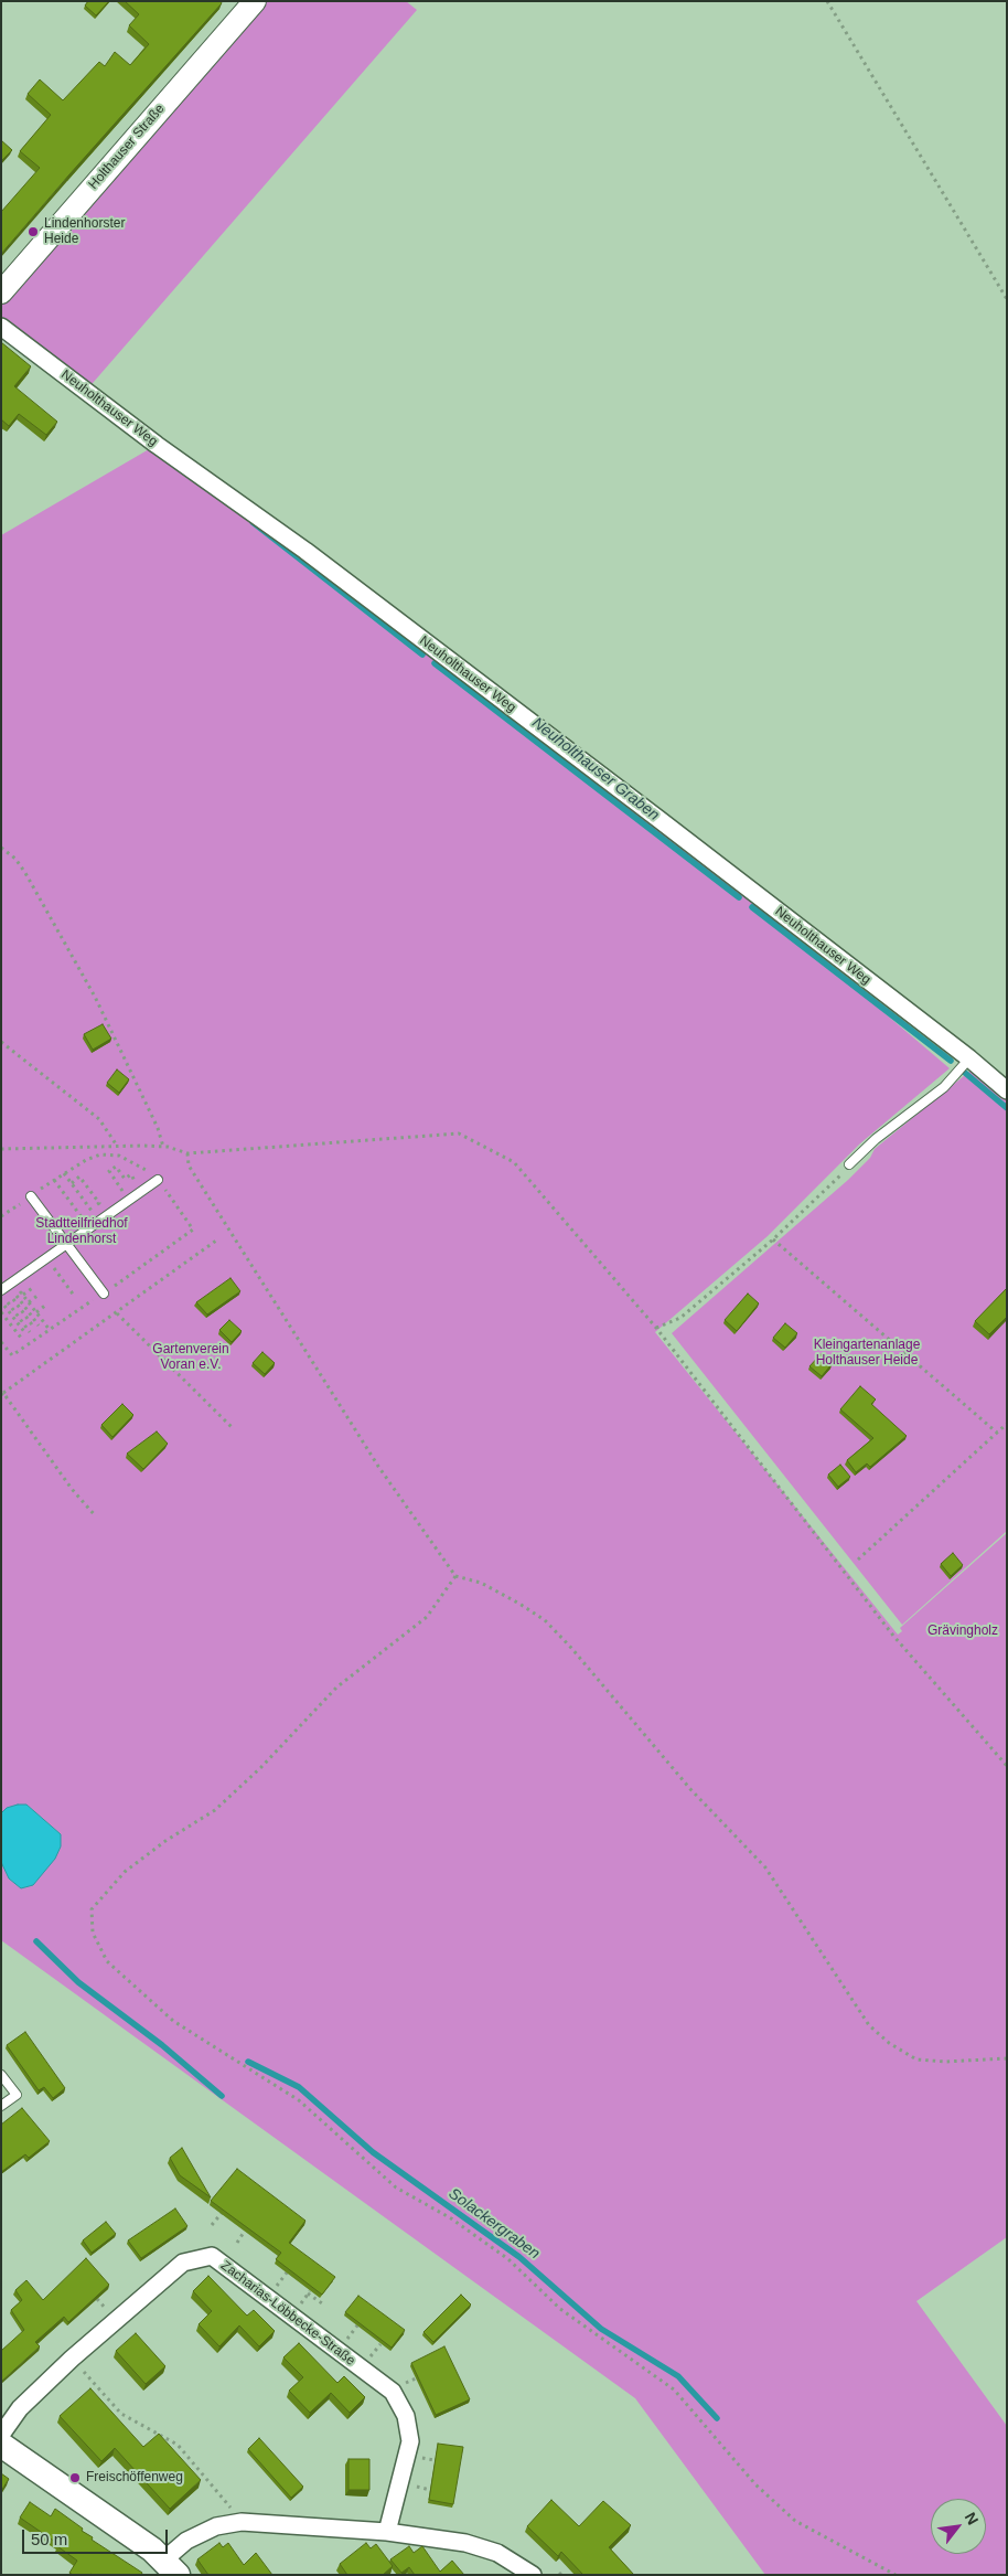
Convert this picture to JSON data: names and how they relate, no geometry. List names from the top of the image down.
{
  "streets": {
    "street": ["Holthauser Straße", "Neuholthauser Weg", "Zacharias-Löbbecke-Straße"]
  },
  "water": ["Neuholthauser Graben", "Solackergraben"],
  "parks": [
    "Stadtteilfriedhof Lindenhorst",
    "Kleingartenanlage Holthauser Heide",
    "Gartenverein Voran e.V.",
    "Grävingholz"
  ],
  "places": ["Lindenhorster Heide", "Freischöffenweg"],
  "scale_bar": "50 m",
  "north": "top right"
}
